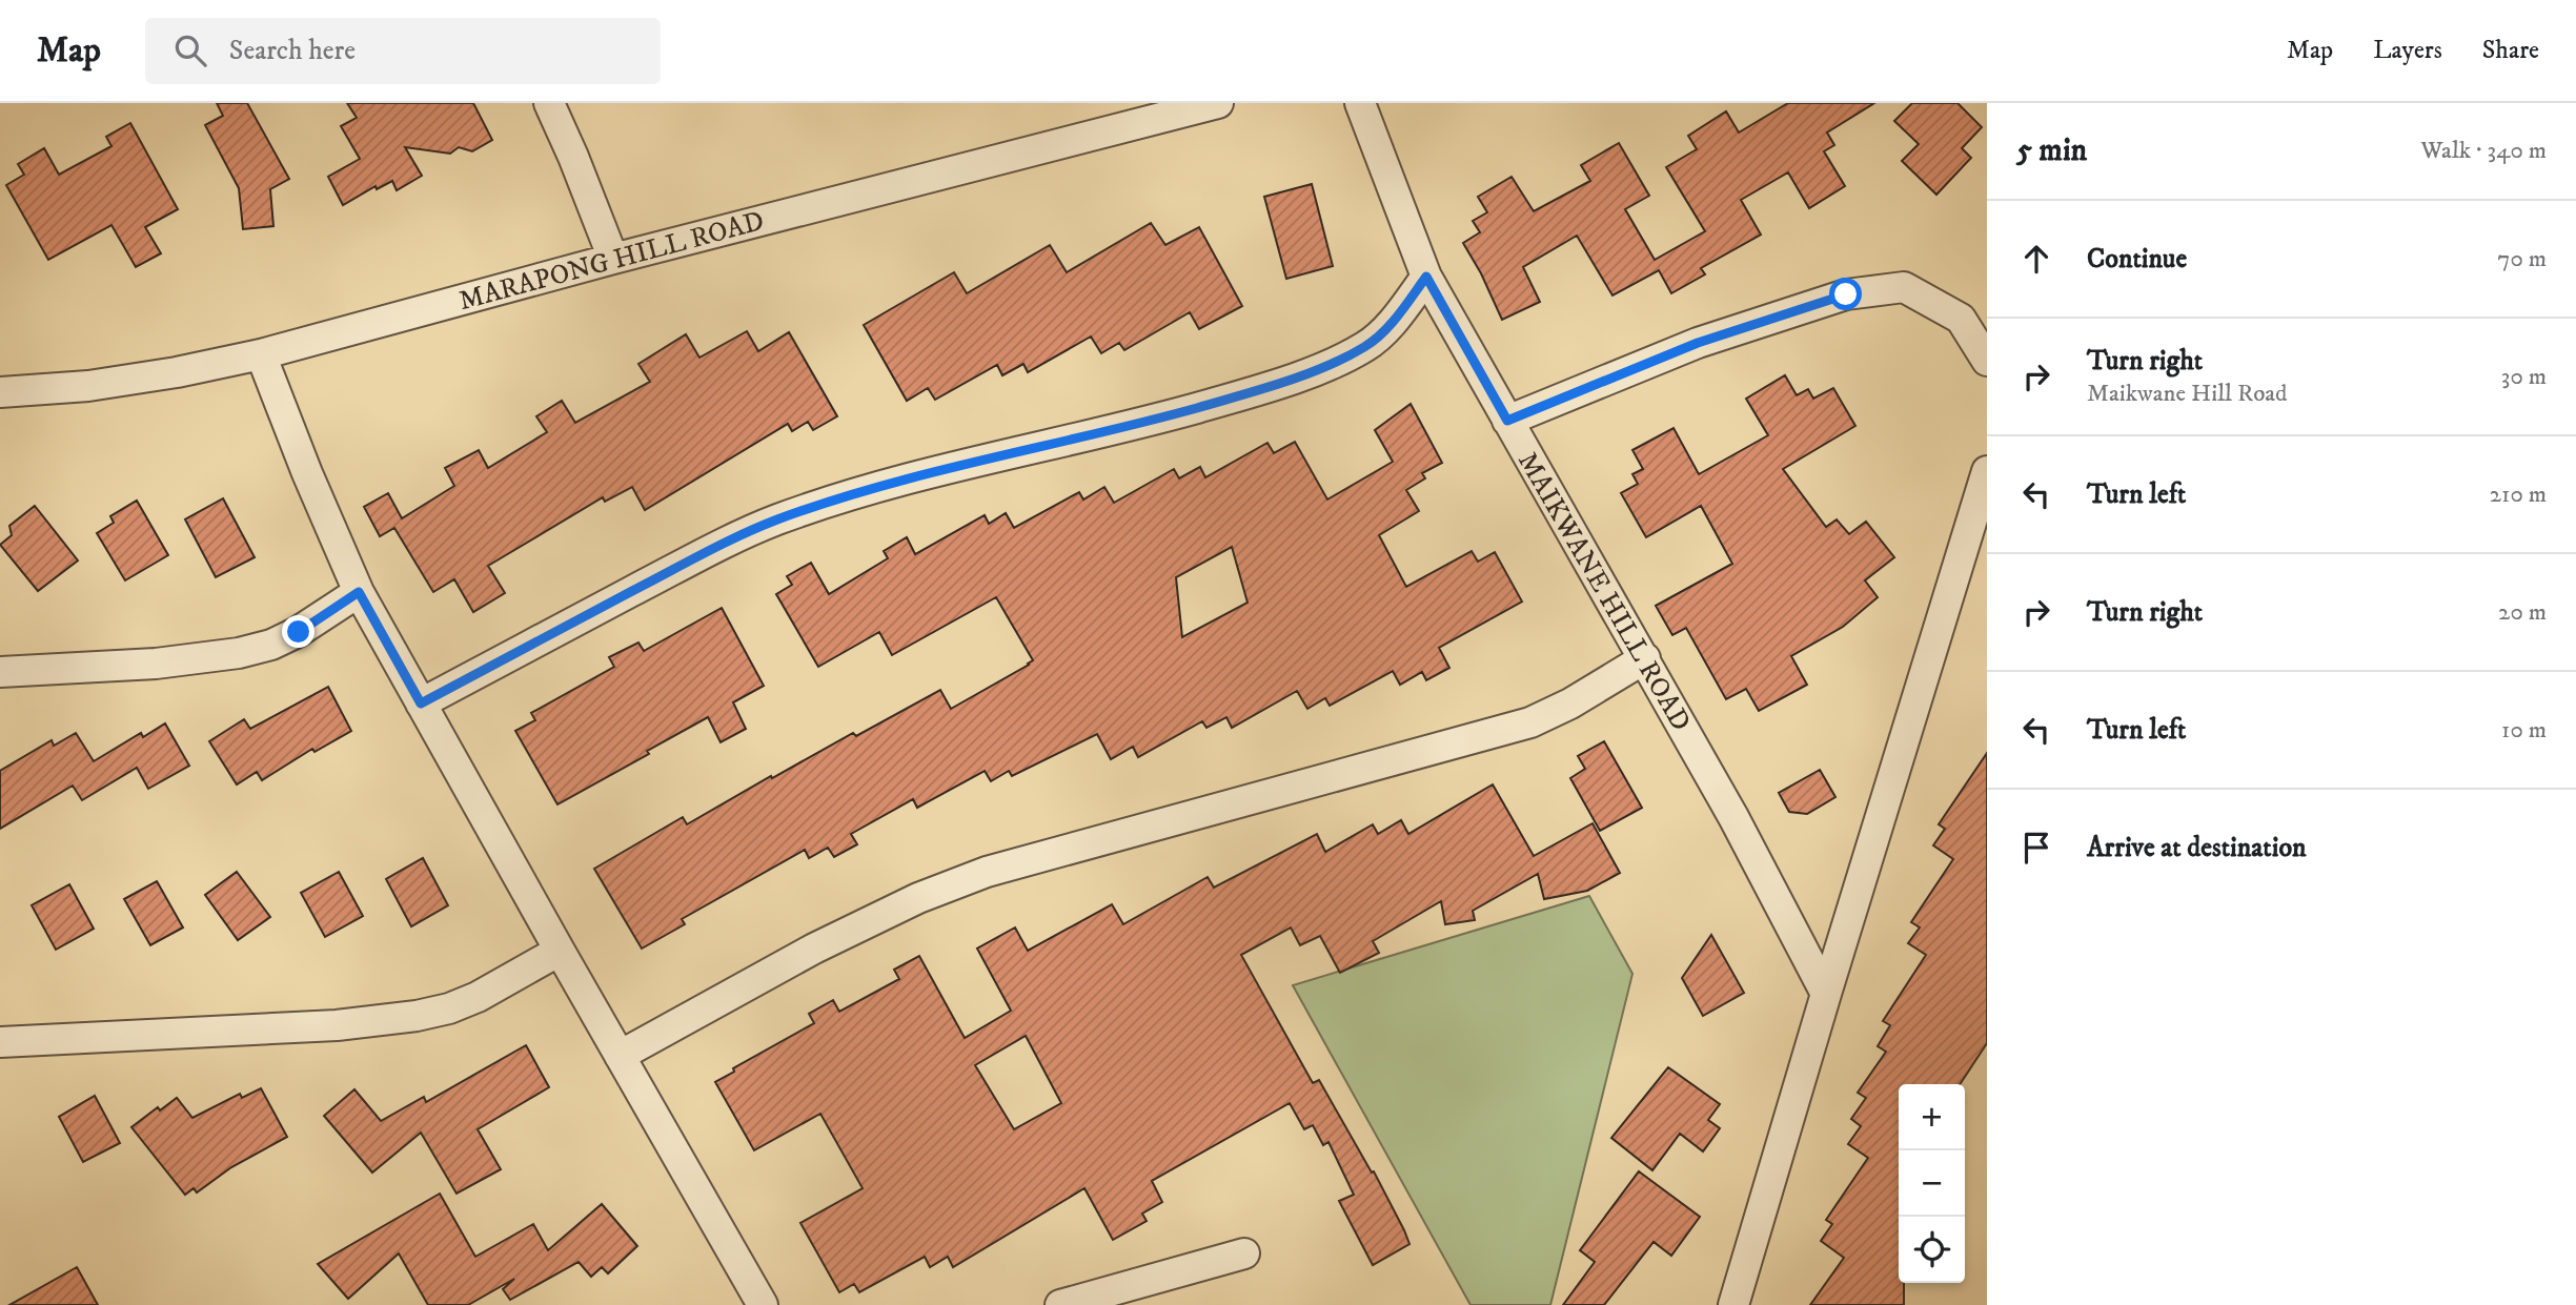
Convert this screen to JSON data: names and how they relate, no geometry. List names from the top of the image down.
{
  "streets": {
    "street": ["MARAPONG HILL ROAD", "MAIKWANE HILL ROAD"]
  },
  "page": {
    "header": "Map",
    "search": "Search here",
    "nav": ["Map", "Layers", "Share"],
    "heading": ["5 min", "Walk · 340 m"],
    "list": [
      ["Continue", "70 m"],
      ["Turn right", "Maikwane Hill Road", "30 m"],
      ["Turn left", "210 m"],
      ["Turn right", "20 m"],
      ["Turn left", "10 m"],
      "Arrive at destination"
    ],
    "map_buttons": ["+", "−"]
  }
}
